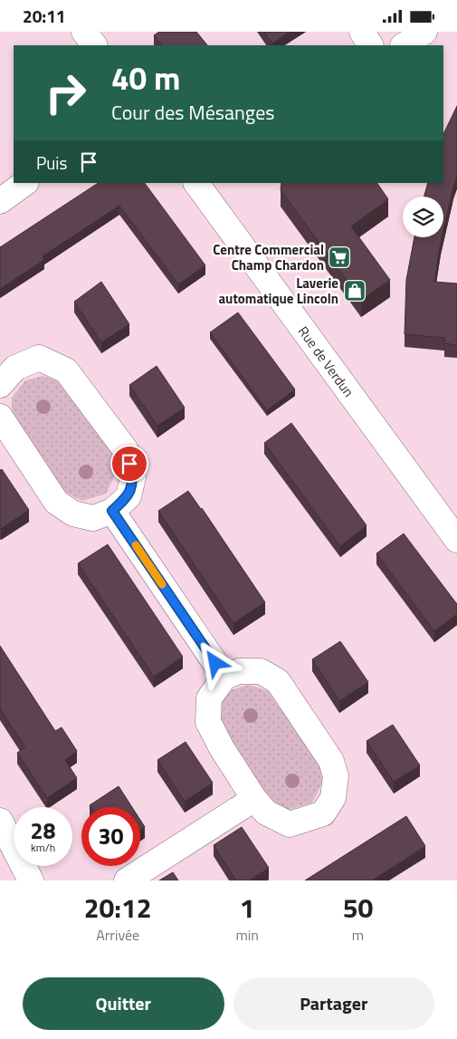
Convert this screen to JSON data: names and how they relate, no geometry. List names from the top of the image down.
{
  "streets": {
    "street": ["Rue de Verdun"]
  },
  "places": {
    "supermarket": ["Centre Commercial Champ Chardon"],
    "shop": ["Laverie automatique Lincoln"]
  },
  "page": {
    "status": "20:11",
    "turn": ["40 m", "Cour des Mésanges"],
    "then": "Puis",
    "speed": "28 km/h",
    "limit": "30",
    "eta": [
      "20:12",
      "Arrivée",
      "1",
      "min",
      "50",
      "m"
    ],
    "buttons": ["Quitter", "Partager"]
  }
}
